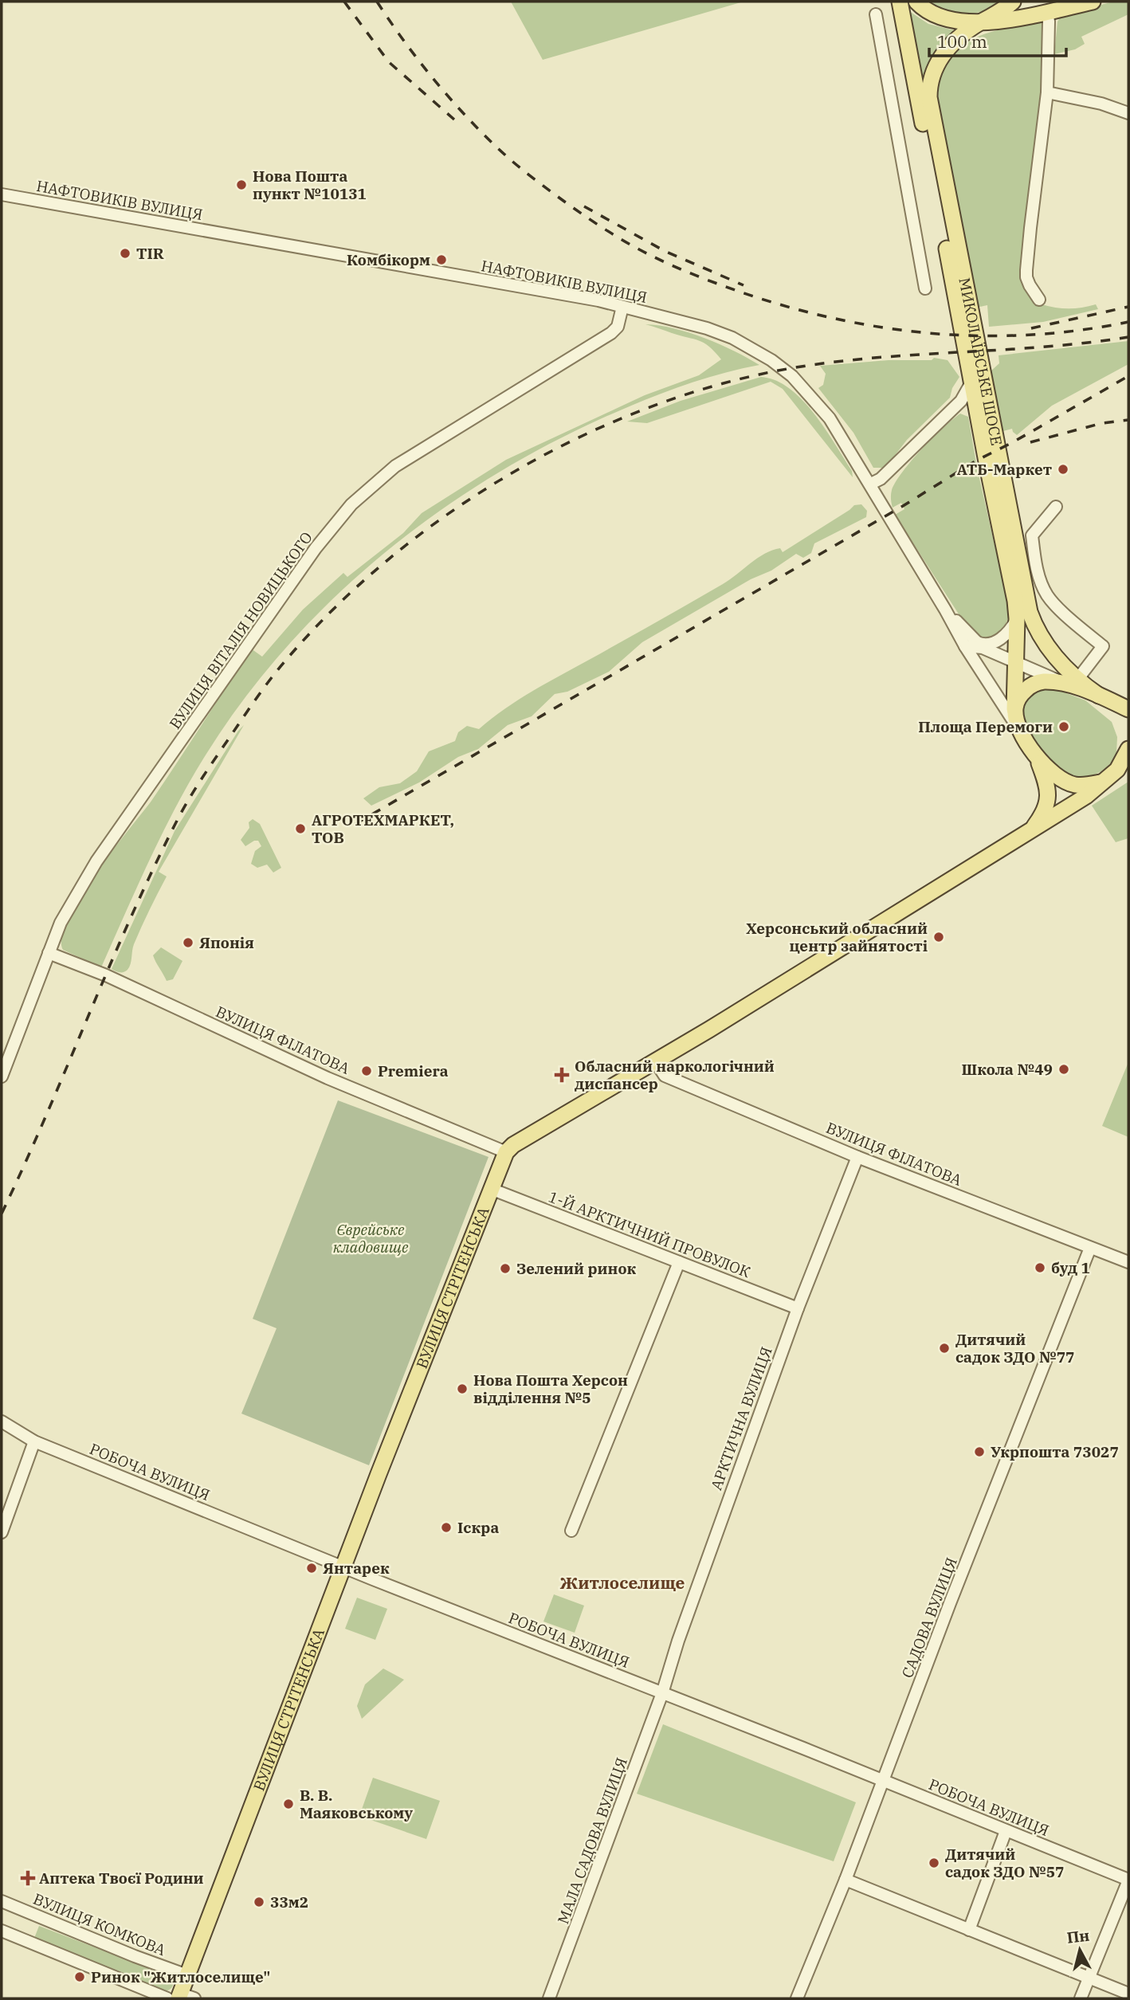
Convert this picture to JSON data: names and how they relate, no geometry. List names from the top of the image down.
{
  "streets": {
    "main road": ["МИКОЛАЇВСЬКЕ ШОСЕ", "ВУЛИЦЯ СТРІТЕНСЬКА"],
    "street": [
      "НАФТОВИКІВ ВУЛИЦЯ",
      "ВУЛИЦЯ ВІТАЛІЯ НОВИЦЬКОГО",
      "ВУЛИЦЯ ФІЛАТОВА",
      "1-Й АРКТИЧНИЙ ПРОВУЛОК",
      "АРКТИЧНА ВУЛИЦЯ",
      "РОБОЧА ВУЛИЦЯ",
      "САДОВА ВУЛИЦЯ",
      "МАЛА САДОВА ВУЛИЦЯ",
      "ВУЛИЦЯ КОМКОВА"
    ]
  },
  "crossings": [
    ["НАФТОВИКІВ ВУЛИЦЯ", "МИКОЛАЇВСЬКЕ ШОСЕ"],
    ["НАФТОВИКІВ ВУЛИЦЯ", "ВУЛИЦЯ ВІТАЛІЯ НОВИЦЬКОГО"],
    ["ВУЛИЦЯ ВІТАЛІЯ НОВИЦЬКОГО", "ВУЛИЦЯ ФІЛАТОВА"],
    ["ВУЛИЦЯ ФІЛАТОВА", "ВУЛИЦЯ СТРІТЕНСЬКА"],
    ["ВУЛИЦЯ ФІЛАТОВА", "АРКТИЧНА ВУЛИЦЯ"],
    ["ВУЛИЦЯ ФІЛАТОВА", "САДОВА ВУЛИЦЯ"],
    ["1-Й АРКТИЧНИЙ ПРОВУЛОК", "ВУЛИЦЯ СТРІТЕНСЬКА"],
    ["1-Й АРКТИЧНИЙ ПРОВУЛОК", "АРКТИЧНА ВУЛИЦЯ"],
    ["ВУЛИЦЯ СТРІТЕНСЬКА", "РОБОЧА ВУЛИЦЯ"],
    ["ВУЛИЦЯ СТРІТЕНСЬКА", "ВУЛИЦЯ КОМКОВА"],
    ["АРКТИЧНА ВУЛИЦЯ", "РОБОЧА ВУЛИЦЯ"],
    ["АРКТИЧНА ВУЛИЦЯ", "МАЛА САДОВА ВУЛИЦЯ"],
    ["РОБОЧА ВУЛИЦЯ", "САДОВА ВУЛИЦЯ"],
    ["РОБОЧА ВУЛИЦЯ", "МАЛА САДОВА ВУЛИЦЯ"]
  ],
  "districts": ["Житлоселище"],
  "parks": ["Єврейське кладовище"],
  "places": {
    "other": [
      "Нова Пошта пункт №10131",
      "TIR",
      "Комбікорм",
      "АТБ-Маркет",
      "Площа Перемоги",
      "АГРОТЕХМАРКЕТ, ТОВ",
      "Херсонський обласний центр зайнятості",
      "Японія",
      "Школа №49",
      "Premiera",
      "буд 1",
      "Зелений ринок",
      "Дитячий садок ЗДО №77",
      "Нова Пошта Херсон відділення №5",
      "Укрпошта 73027",
      "Іскра",
      "Янтарек",
      "В. В. Маяковському",
      "Дитячий садок ЗДО №57",
      "33м2",
      "Ринок \"Житлоселище\""
    ],
    "health": ["Обласний наркологічний диспансер", "Аптека Твоєї Родини"]
  },
  "scale_bar": "100 m",
  "north": "top"
}
